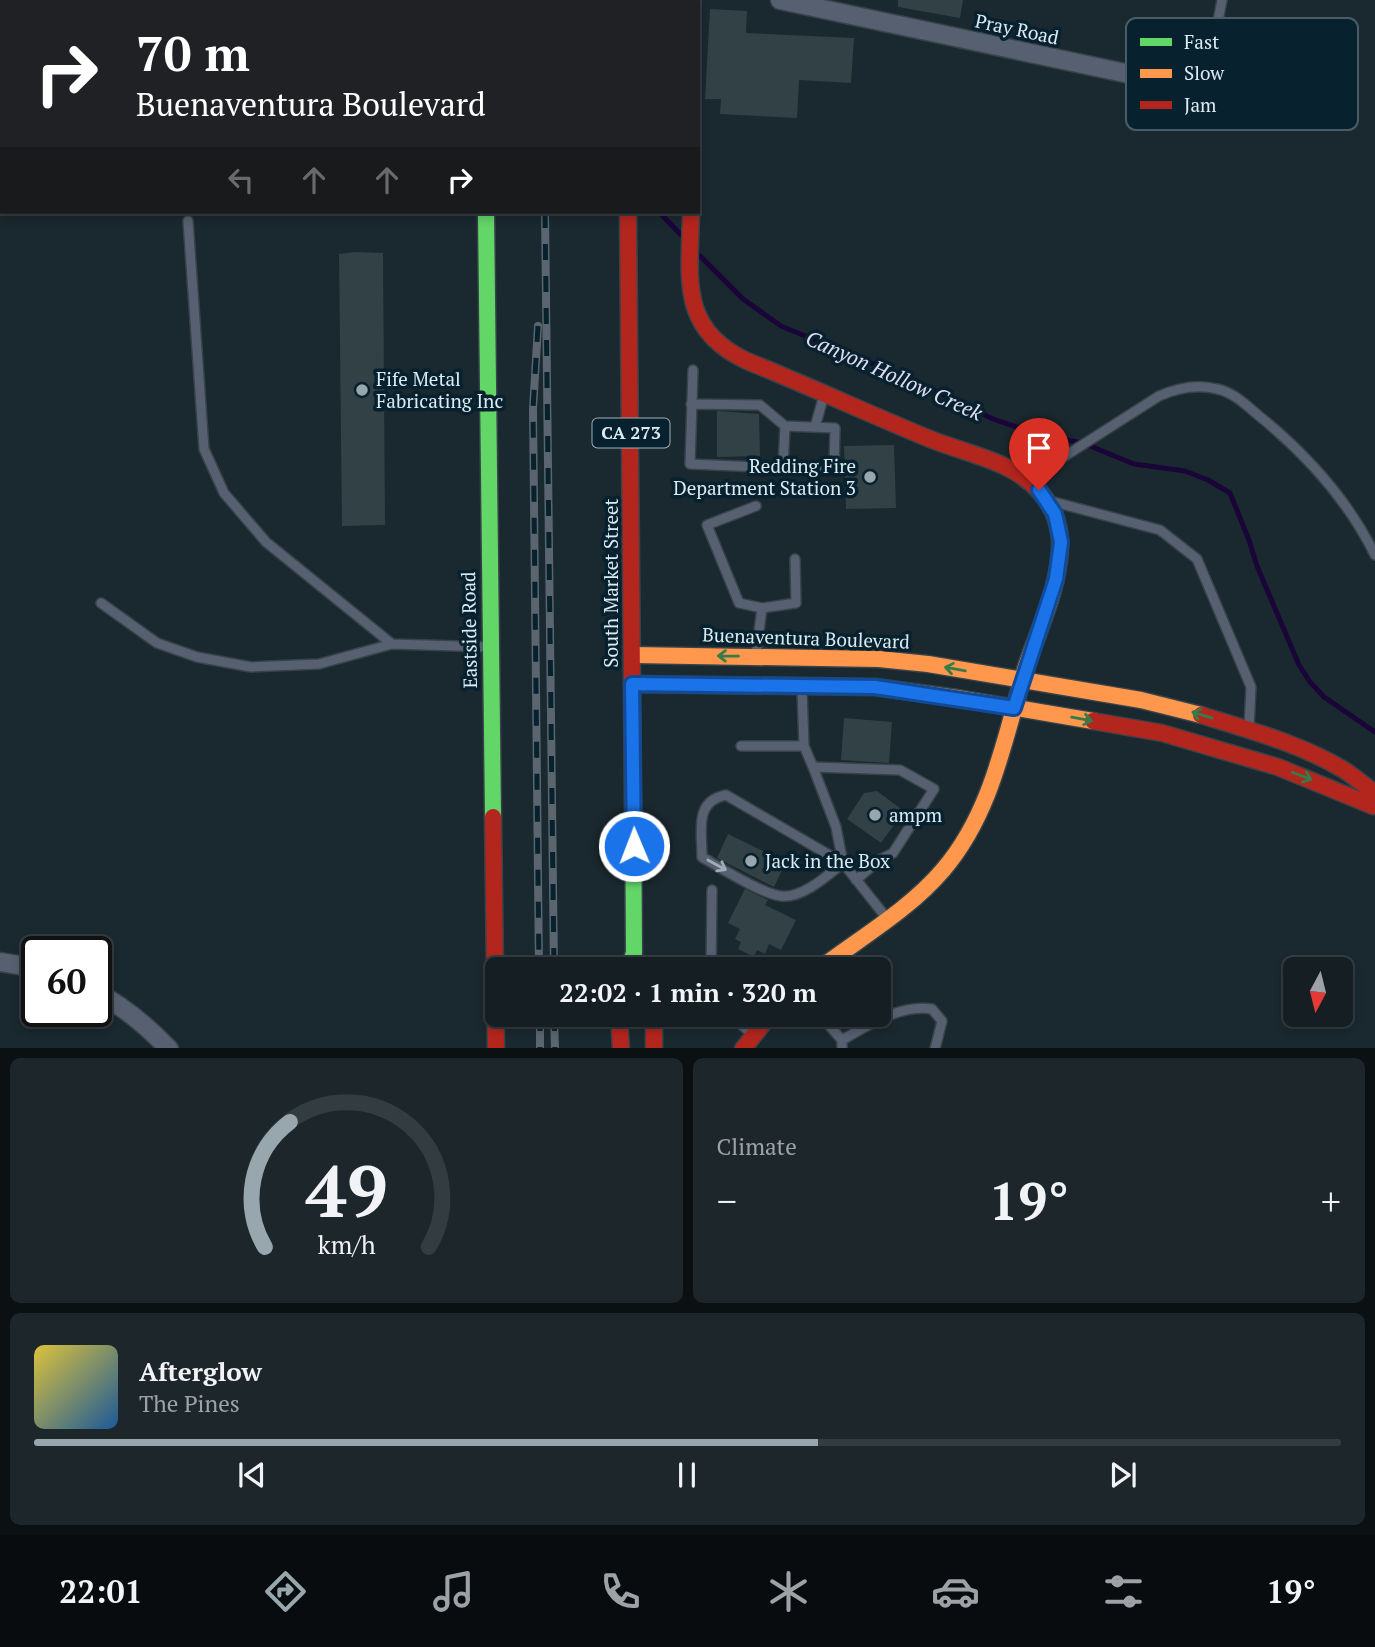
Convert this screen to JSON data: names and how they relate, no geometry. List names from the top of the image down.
{
  "streets": {
    "main road": [
      "CA 273",
      "South Market Street",
      "Eastside Road",
      "Buenaventura Boulevard"
    ],
    "street": ["Pray Road"]
  },
  "crossings": [
    ["South Market Street", "Buenaventura Boulevard"]
  ],
  "water": ["Canyon Hollow Creek"],
  "places": [
    "Fife Metal Fabricating Inc",
    "Redding Fire Department Station 3",
    "ampm",
    "Jack in the Box"
  ],
  "legend": ["Fast", "Slow", "Jam"],
  "north": "bottom",
  "page": {
    "turn": ["70 m", "Buenaventura Boulevard"],
    "limit": "60",
    "trip": "22:02 · 1 min · 320 m",
    "tile": "Climate",
    "heat": ["−", "19°", "+"],
    "song": ["Afterglow", "The Pines"],
    "tabs": ["22:01", "19°"],
    "gauge": ["49", "km/h"]
  }
}
